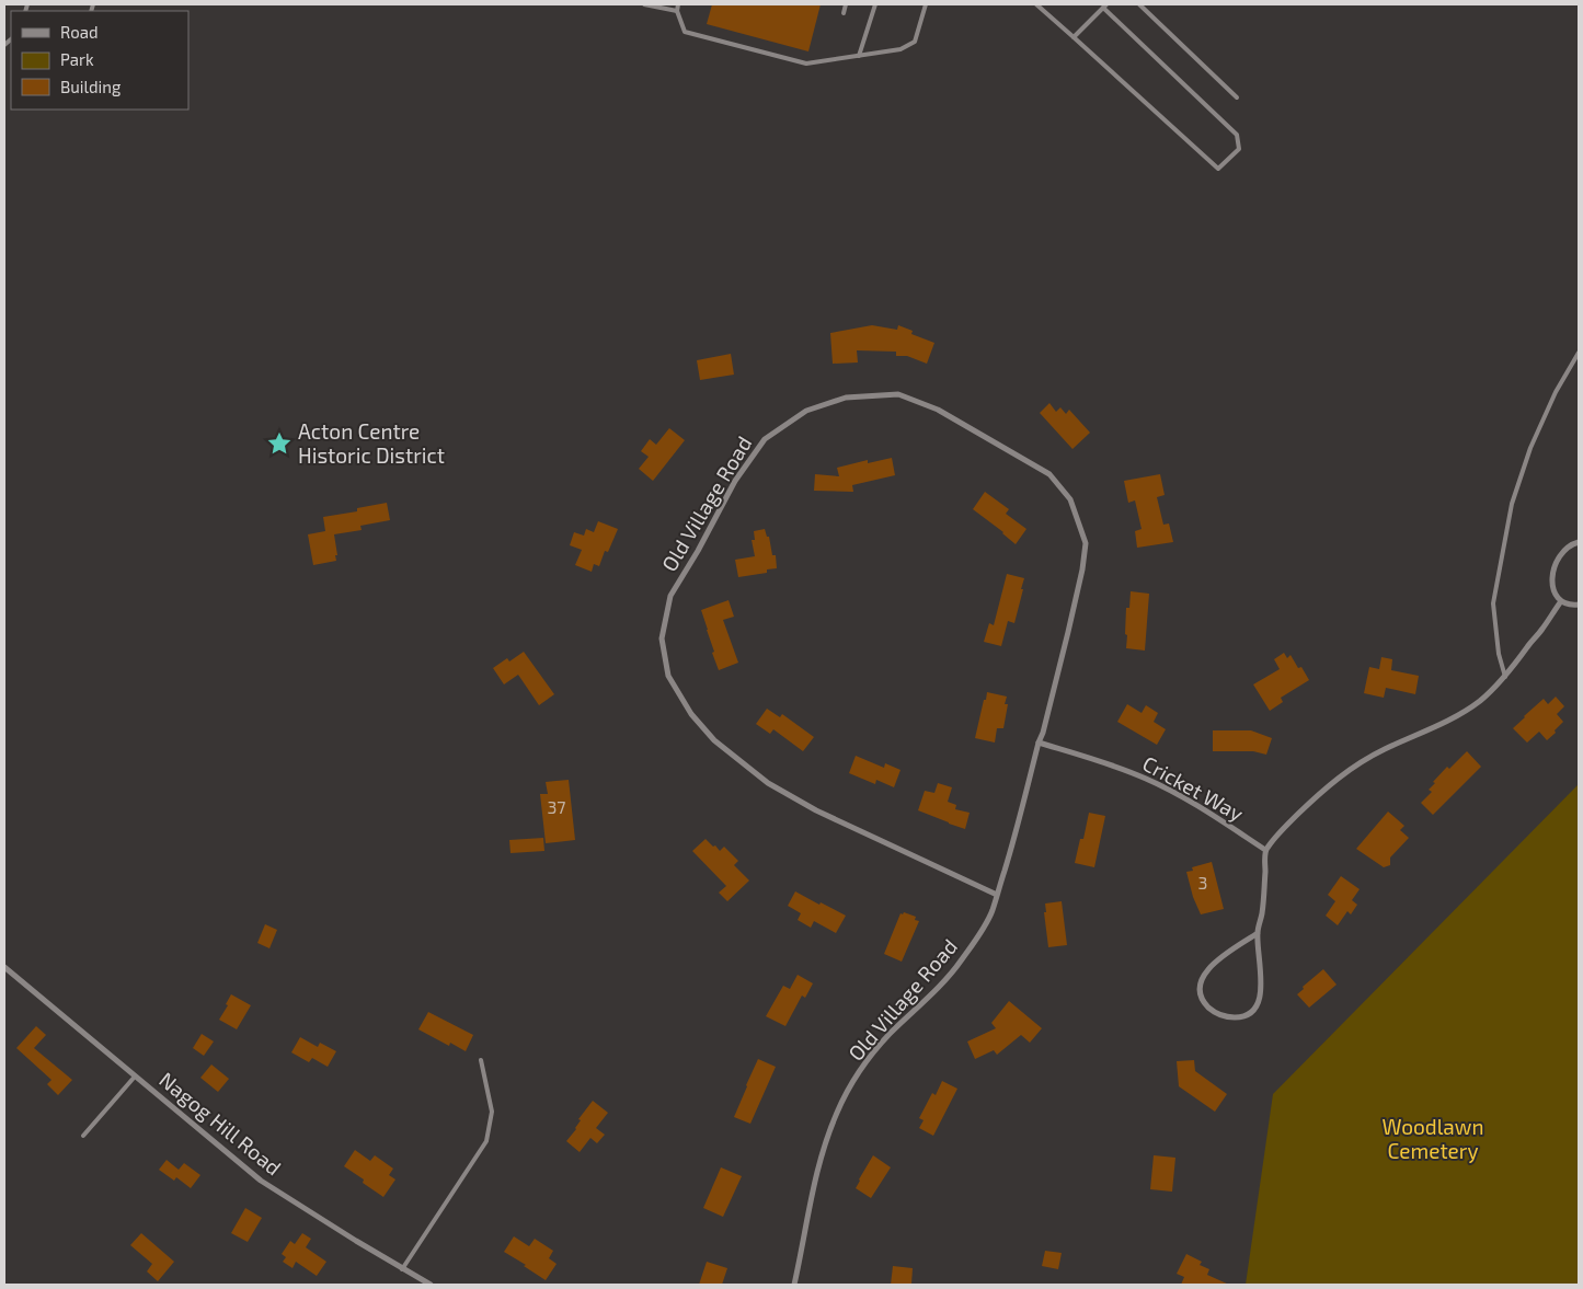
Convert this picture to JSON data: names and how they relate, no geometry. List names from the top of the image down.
{
  "streets": {
    "street": ["Old Village Road", "Cricket Way", "Nagog Hill Road"]
  },
  "crossings": [
    ["Old Village Road", "Cricket Way"]
  ],
  "parks": ["Woodlawn Cemetery"],
  "places": {
    "place": ["Acton Centre Historic District"]
  },
  "house_numbers": ["37", "3"],
  "legend": ["Road", "Park", "Building"]
}
